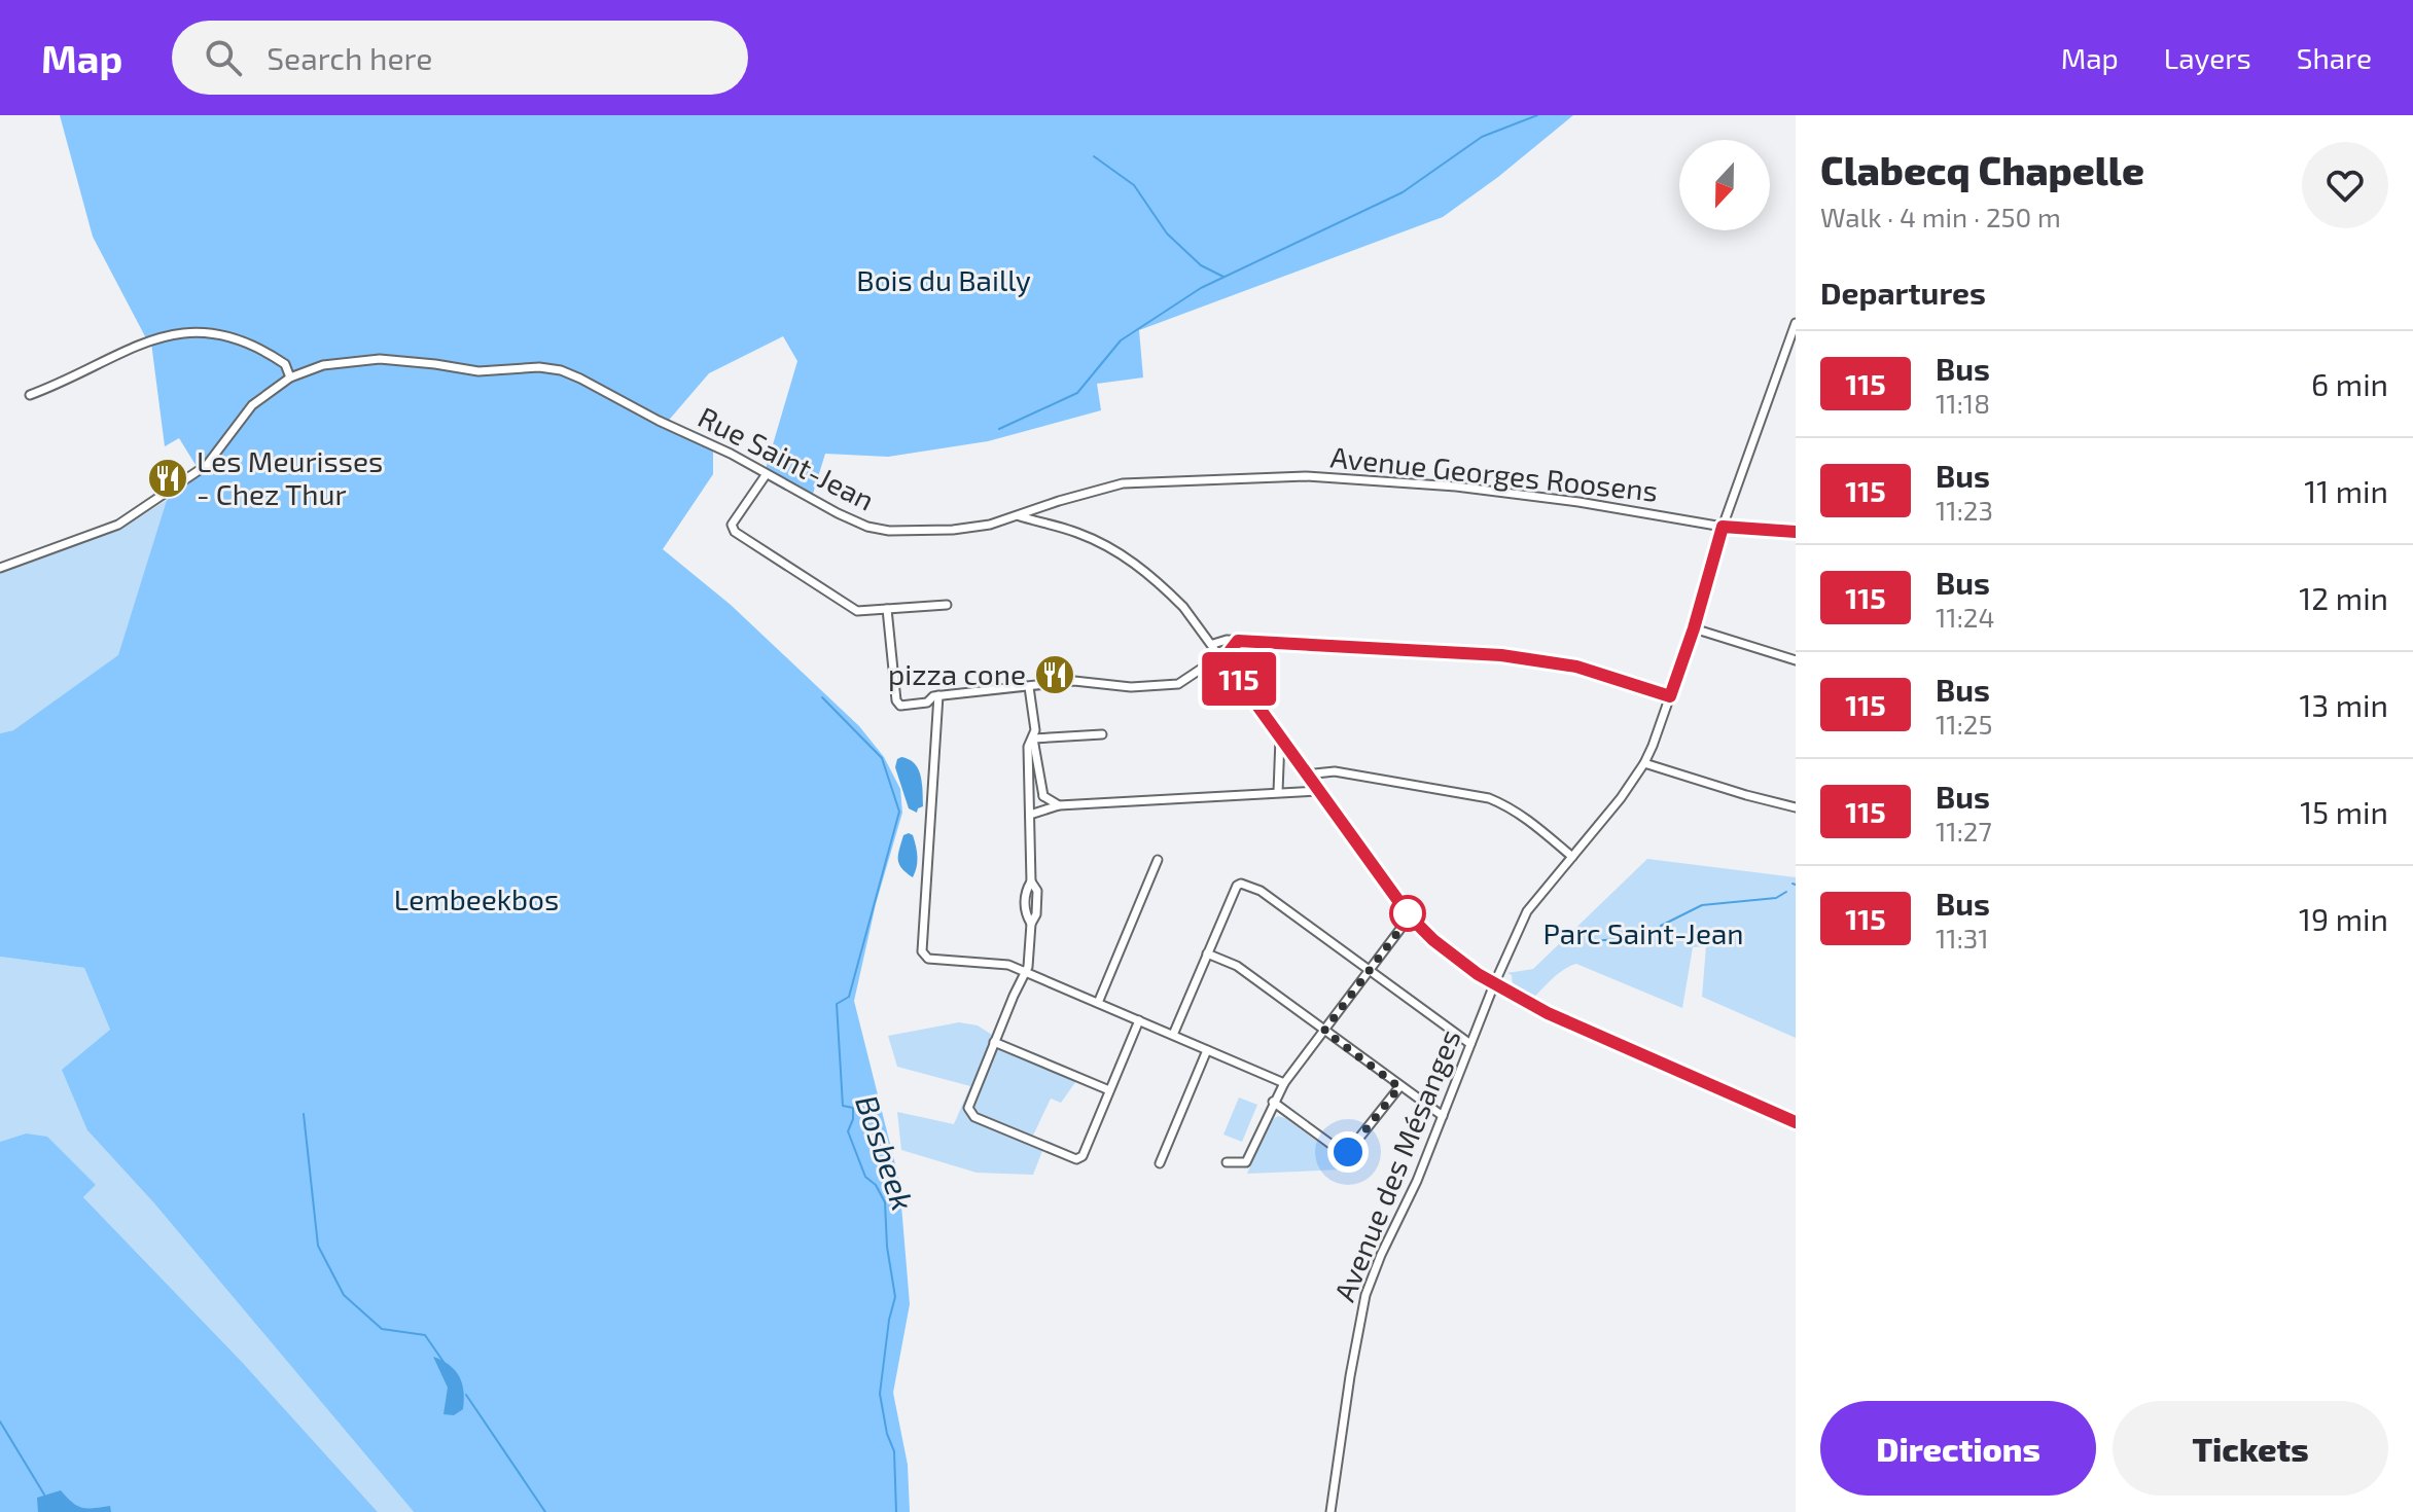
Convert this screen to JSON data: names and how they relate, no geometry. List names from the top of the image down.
{
  "streets": {
    "street": ["Rue Saint-Jean", "Avenue Georges Roosens", "Avenue des Mésanges"]
  },
  "crossings": [
    ["Rue Saint-Jean", "Avenue Georges Roosens"],
    ["Avenue Georges Roosens", "Avenue des Mésanges"]
  ],
  "water": ["Bosbeek"],
  "parks": ["Bois du Bailly", "Lembeekbos", "Parc Saint-Jean"],
  "places": {
    "restaurant": ["Les Meurisses - Chez Thur", "pizza cone"]
  },
  "lines": ["bus line 115"],
  "north": "bottom",
  "page": {
    "header": "Map",
    "search": "Search here",
    "nav": ["Map", "Layers", "Share"],
    "on_map": "115",
    "heading": [
      ["Clabecq Chapelle", "Walk · 4 min · 250 m"],
      "Departures"
    ],
    "list": [
      {
        "mark": "115",
        "name": "Bus",
        "note": "11:18",
        "value": "6 min"
      },
      {
        "mark": "115",
        "name": "Bus",
        "note": "11:23",
        "value": "11 min"
      },
      {
        "mark": "115",
        "name": "Bus",
        "note": "11:24",
        "value": "12 min"
      },
      {
        "mark": "115",
        "name": "Bus",
        "note": "11:25",
        "value": "13 min"
      },
      {
        "mark": "115",
        "name": "Bus",
        "note": "11:27",
        "value": "15 min"
      },
      {
        "mark": "115",
        "name": "Bus",
        "note": "11:31",
        "value": "19 min"
      }
    ],
    "buttons": ["Directions", "Tickets"]
  }
}
